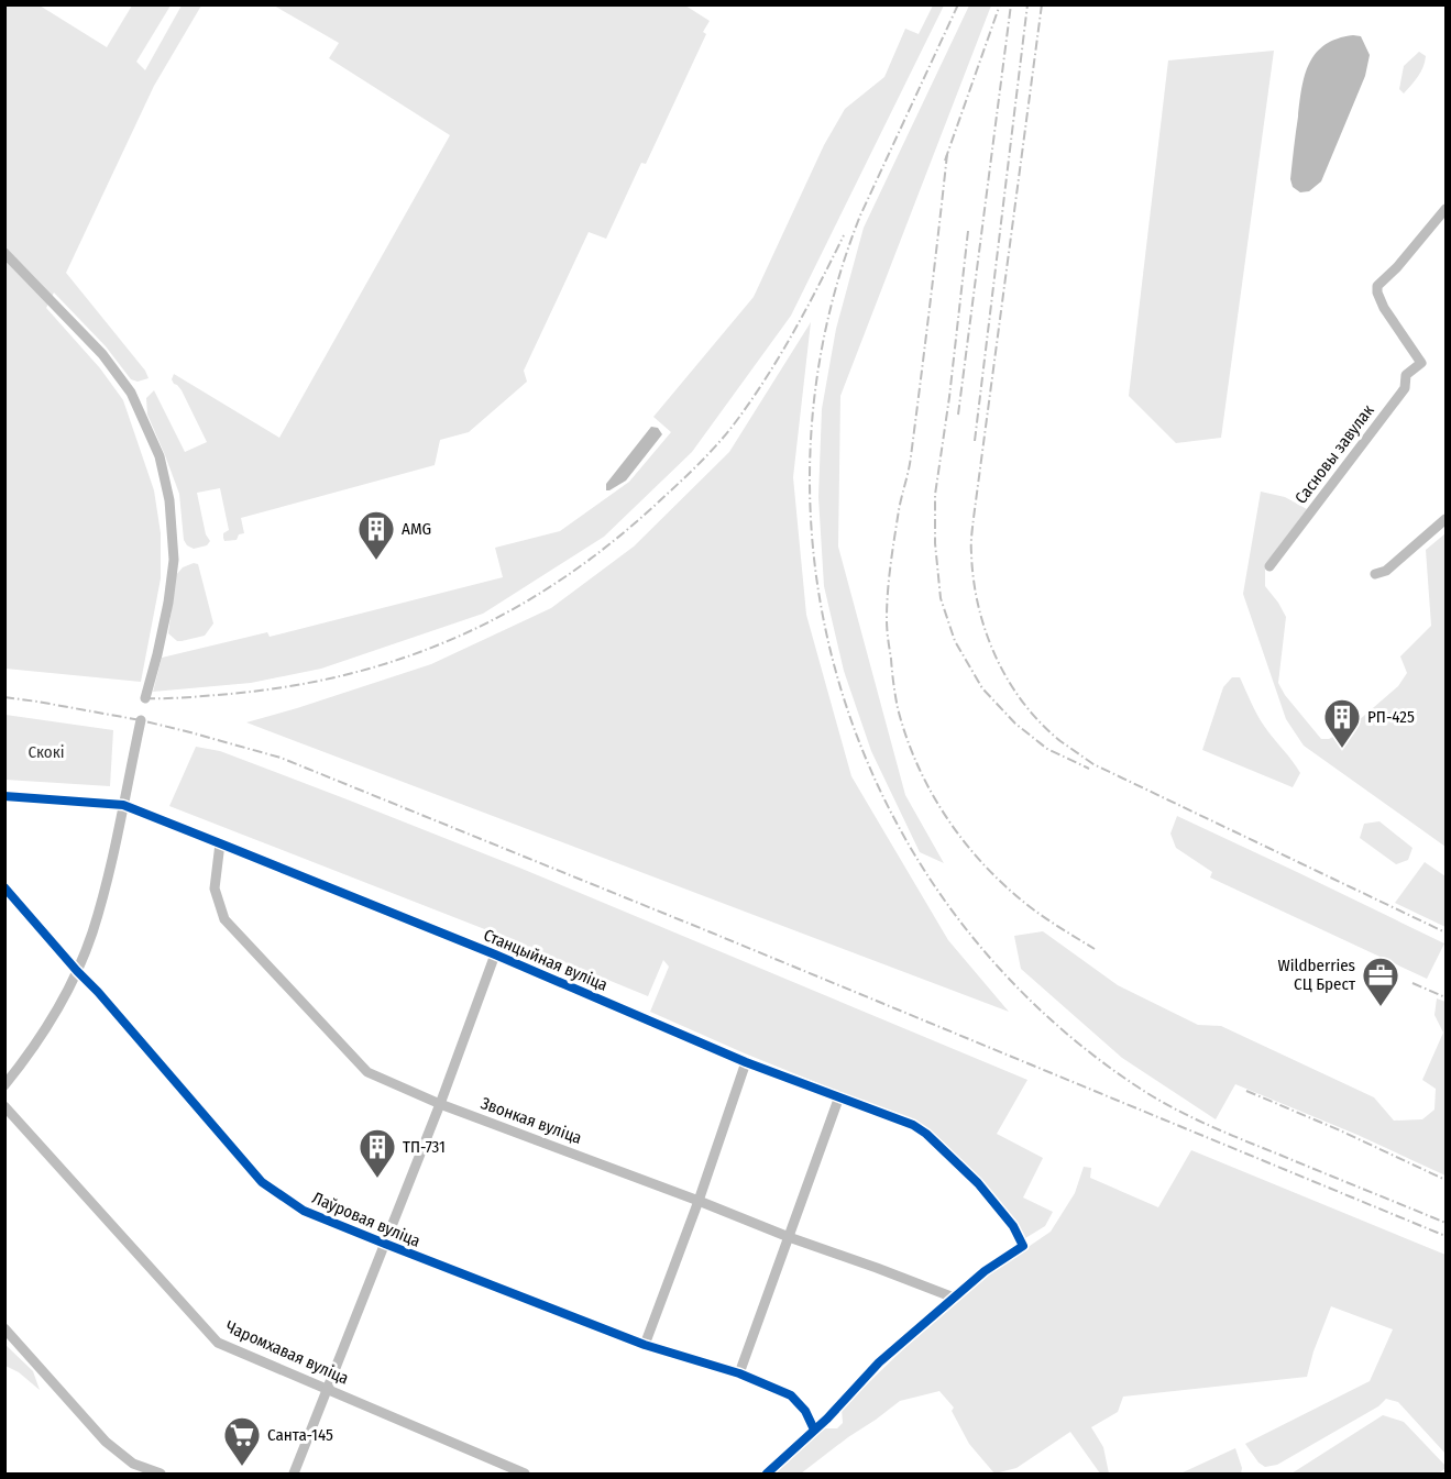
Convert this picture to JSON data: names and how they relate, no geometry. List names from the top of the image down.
{
  "streets": {
    "street": [
      "Сасновы завулак",
      "Станцыйная вуліца",
      "Звонкая вуліца",
      "Лаўровая вуліца",
      "Чаромхавая вуліца"
    ]
  },
  "crossings": [
    ["Станцыйная вуліца", "Звонкая вуліца"]
  ],
  "parks": ["Скокі"],
  "places": {
    "building": ["AMG", "РП-425", "ТП-731"],
    "office": ["Wildberries СЦ Брест"],
    "supermarket": ["Санта-145"]
  }
}
